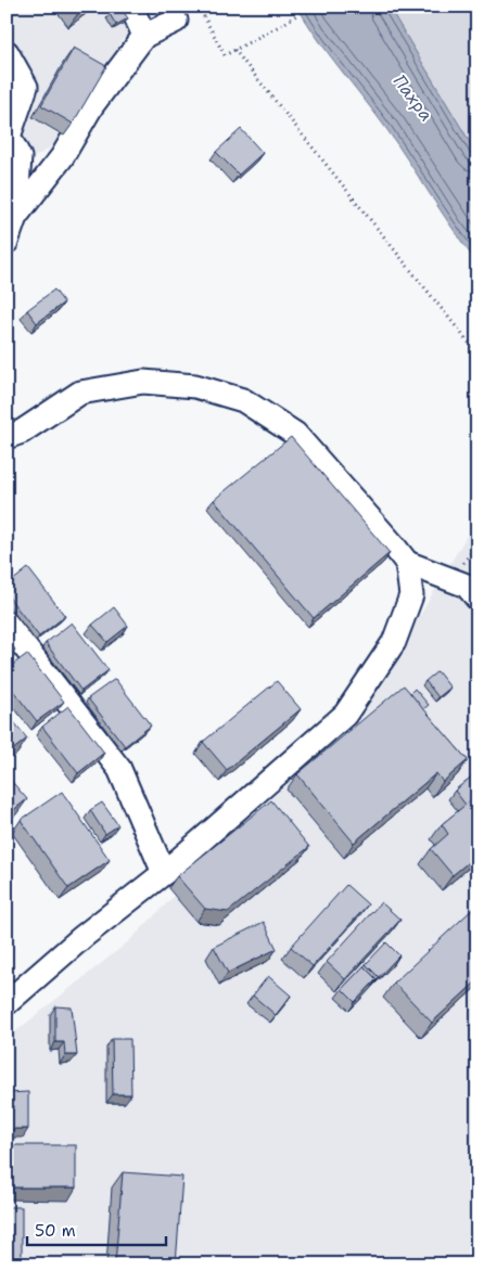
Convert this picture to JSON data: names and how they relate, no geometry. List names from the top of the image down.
{
  "water": ["Пахра"],
  "scale_bar": "50 m"
}
